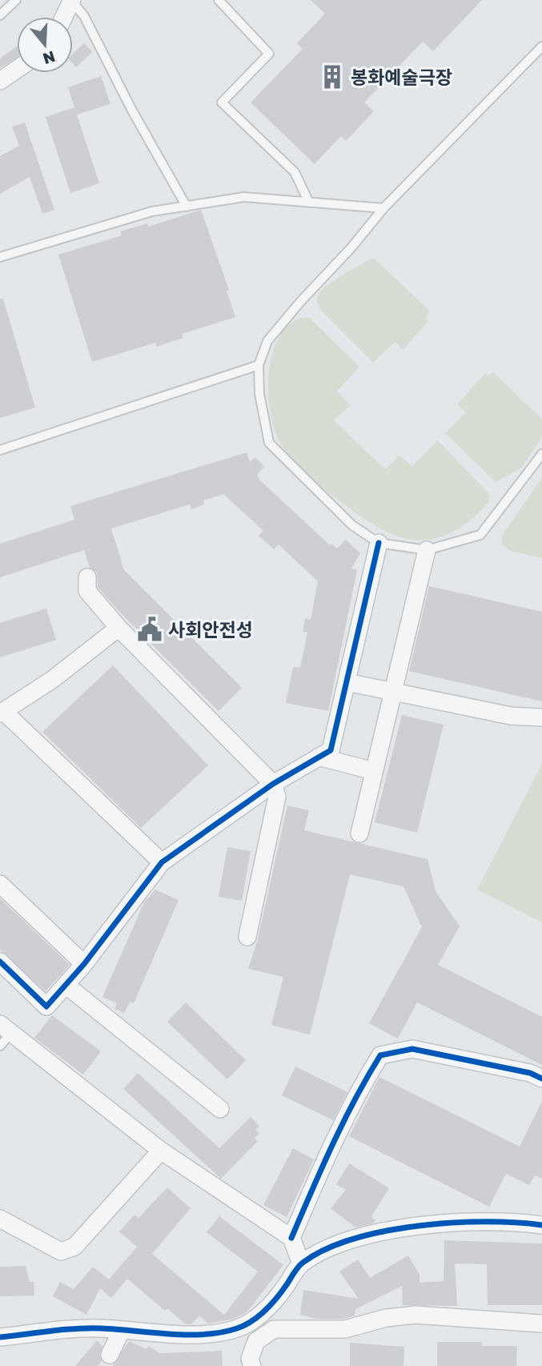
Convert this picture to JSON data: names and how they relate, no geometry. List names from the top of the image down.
{
  "places": {
    "building": ["봉화예술극장"],
    "public building": ["사회안전성"]
  },
  "north": "bottom"
}
